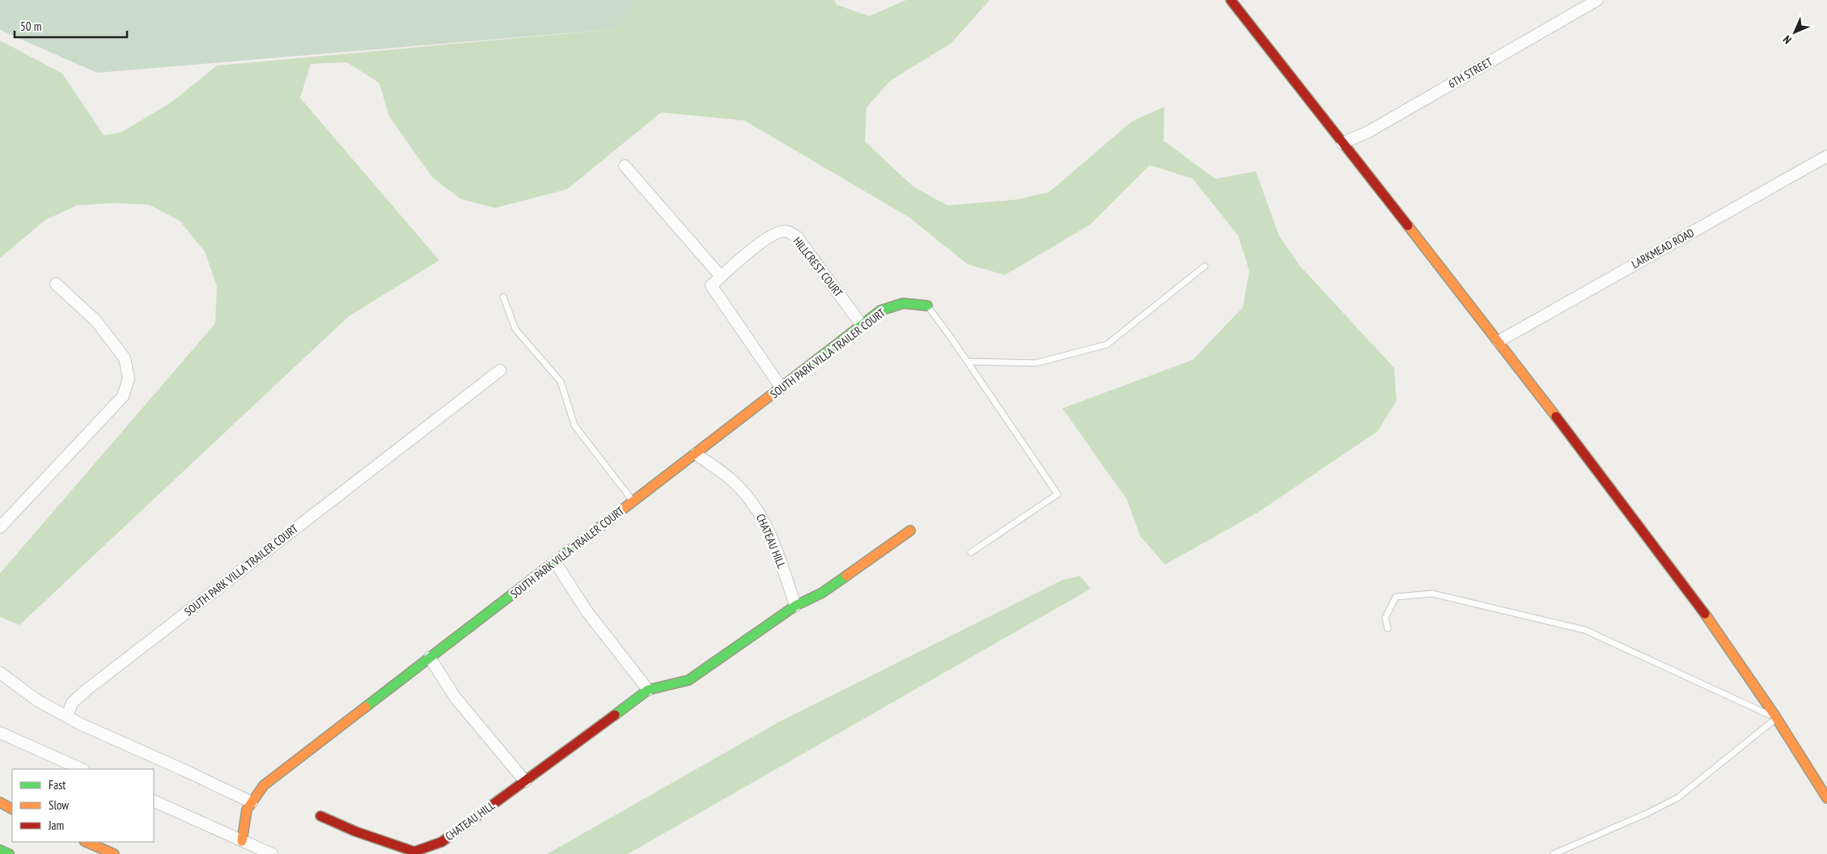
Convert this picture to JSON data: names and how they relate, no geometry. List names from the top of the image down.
{
  "streets": {
    "main road": ["SOUTH PARK VILLA TRAILER COURT", "CHATEAU HILL"],
    "street": ["6TH STREET", "LARKMEAD ROAD", "HILLCREST COURT"]
  },
  "crossings": [
    ["HILLCREST COURT", "SOUTH PARK VILLA TRAILER COURT"],
    ["SOUTH PARK VILLA TRAILER COURT", "CHATEAU HILL"]
  ],
  "legend": ["Fast", "Slow", "Jam"],
  "scale_bar": "50 m",
  "north": "bottom left"
}
